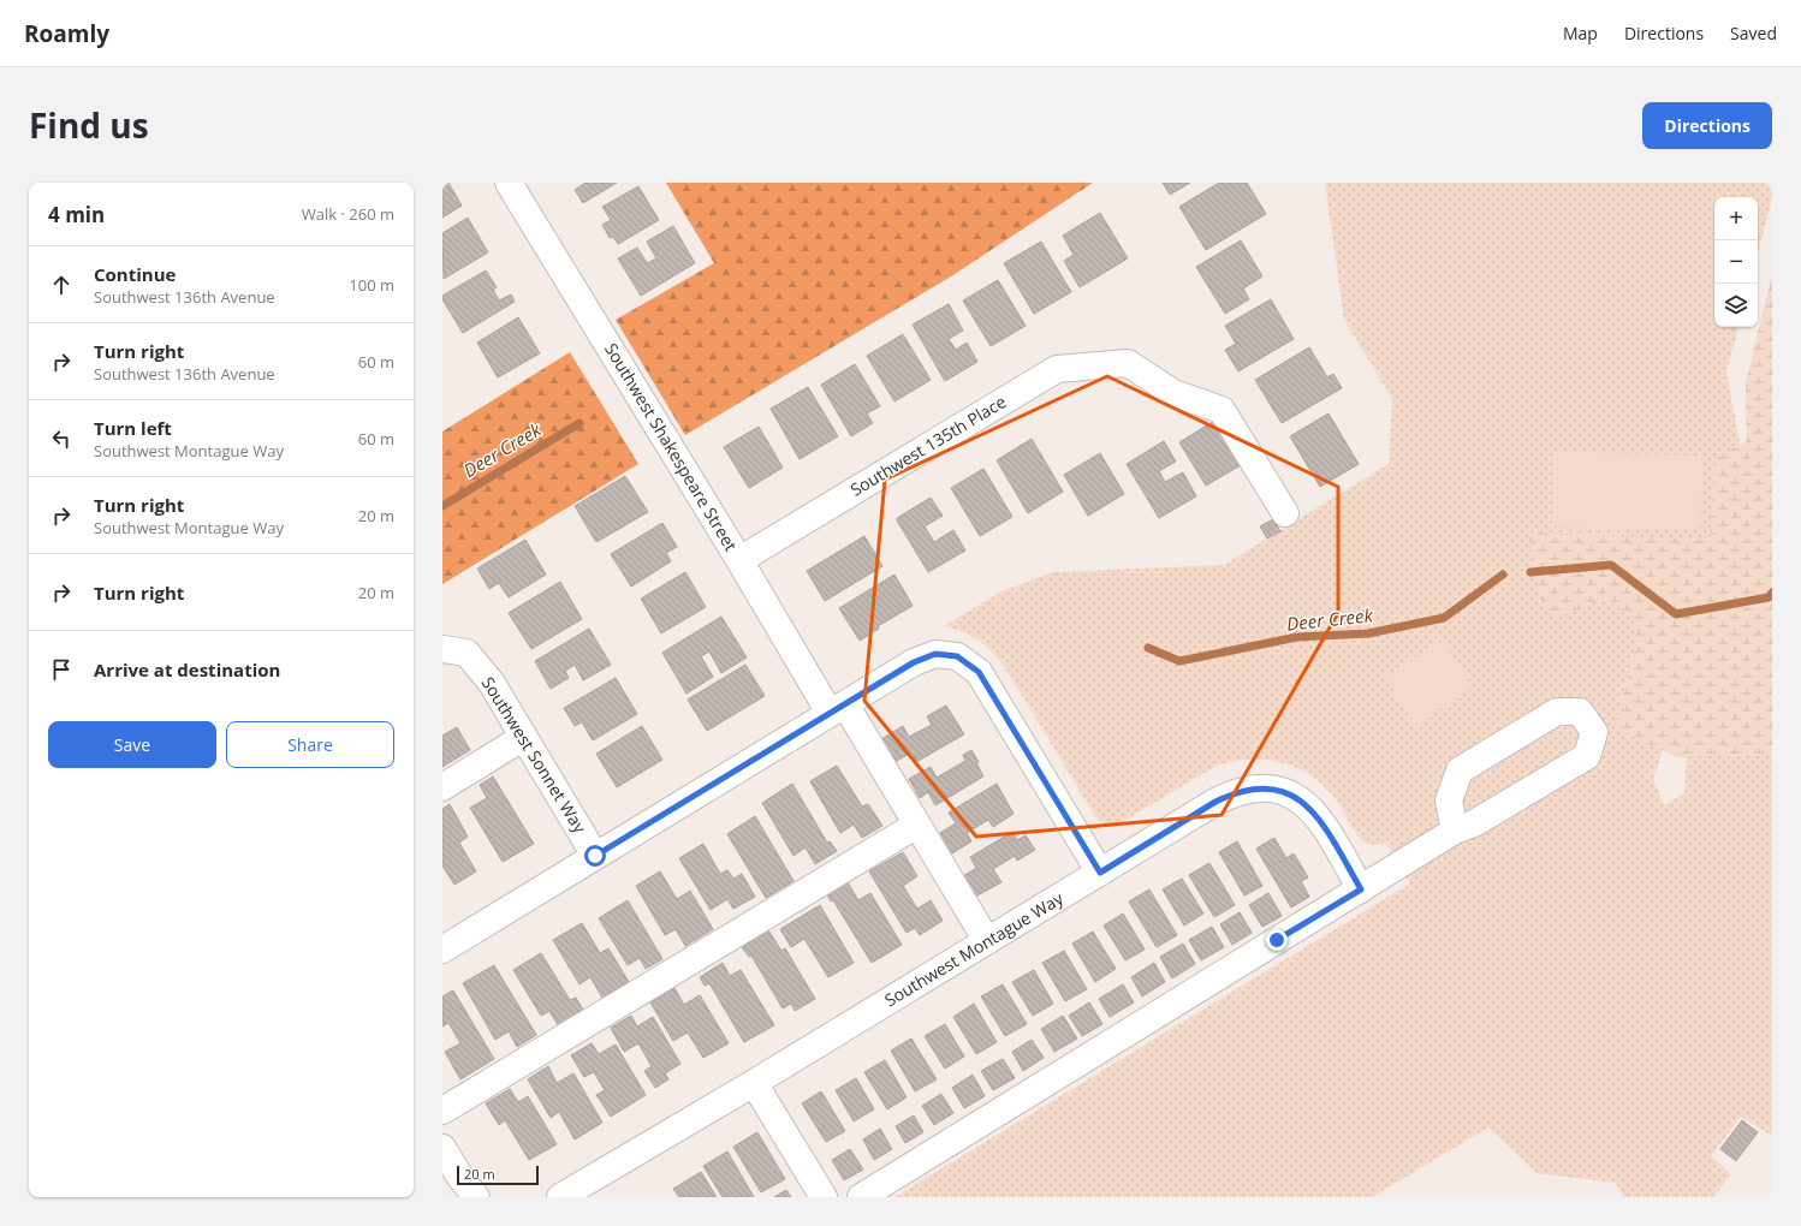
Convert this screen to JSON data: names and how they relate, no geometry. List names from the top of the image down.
{
  "streets": {
    "street": [
      "Southwest 135th Place",
      "Southwest Shakespeare Street",
      "Southwest Sonnet Way",
      "Southwest Montague Way"
    ]
  },
  "crossings": [
    ["Southwest 135th Place", "Southwest Shakespeare Street"],
    ["Southwest Shakespeare Street", "Southwest Montague Way"]
  ],
  "water": ["Deer Creek"],
  "scale_bar": "20 m",
  "page": {
    "header": "Roamly",
    "nav": ["Map", "Directions", "Saved"],
    "title": "Find us",
    "buttons": [
      "Directions",
      ["Save", "Share"]
    ],
    "heading": ["4 min", "Walk · 260 m"],
    "map_buttons": ["+", "−"],
    "list": [
      ["Continue", "Southwest 136th Avenue", "100 m"],
      ["Turn right", "Southwest 136th Avenue", "60 m"],
      ["Turn left", "Southwest Montague Way", "60 m"],
      ["Turn right", "Southwest Montague Way", "20 m"],
      ["Turn right", "20 m"],
      "Arrive at destination"
    ],
    "scale": "20 m"
  }
}
